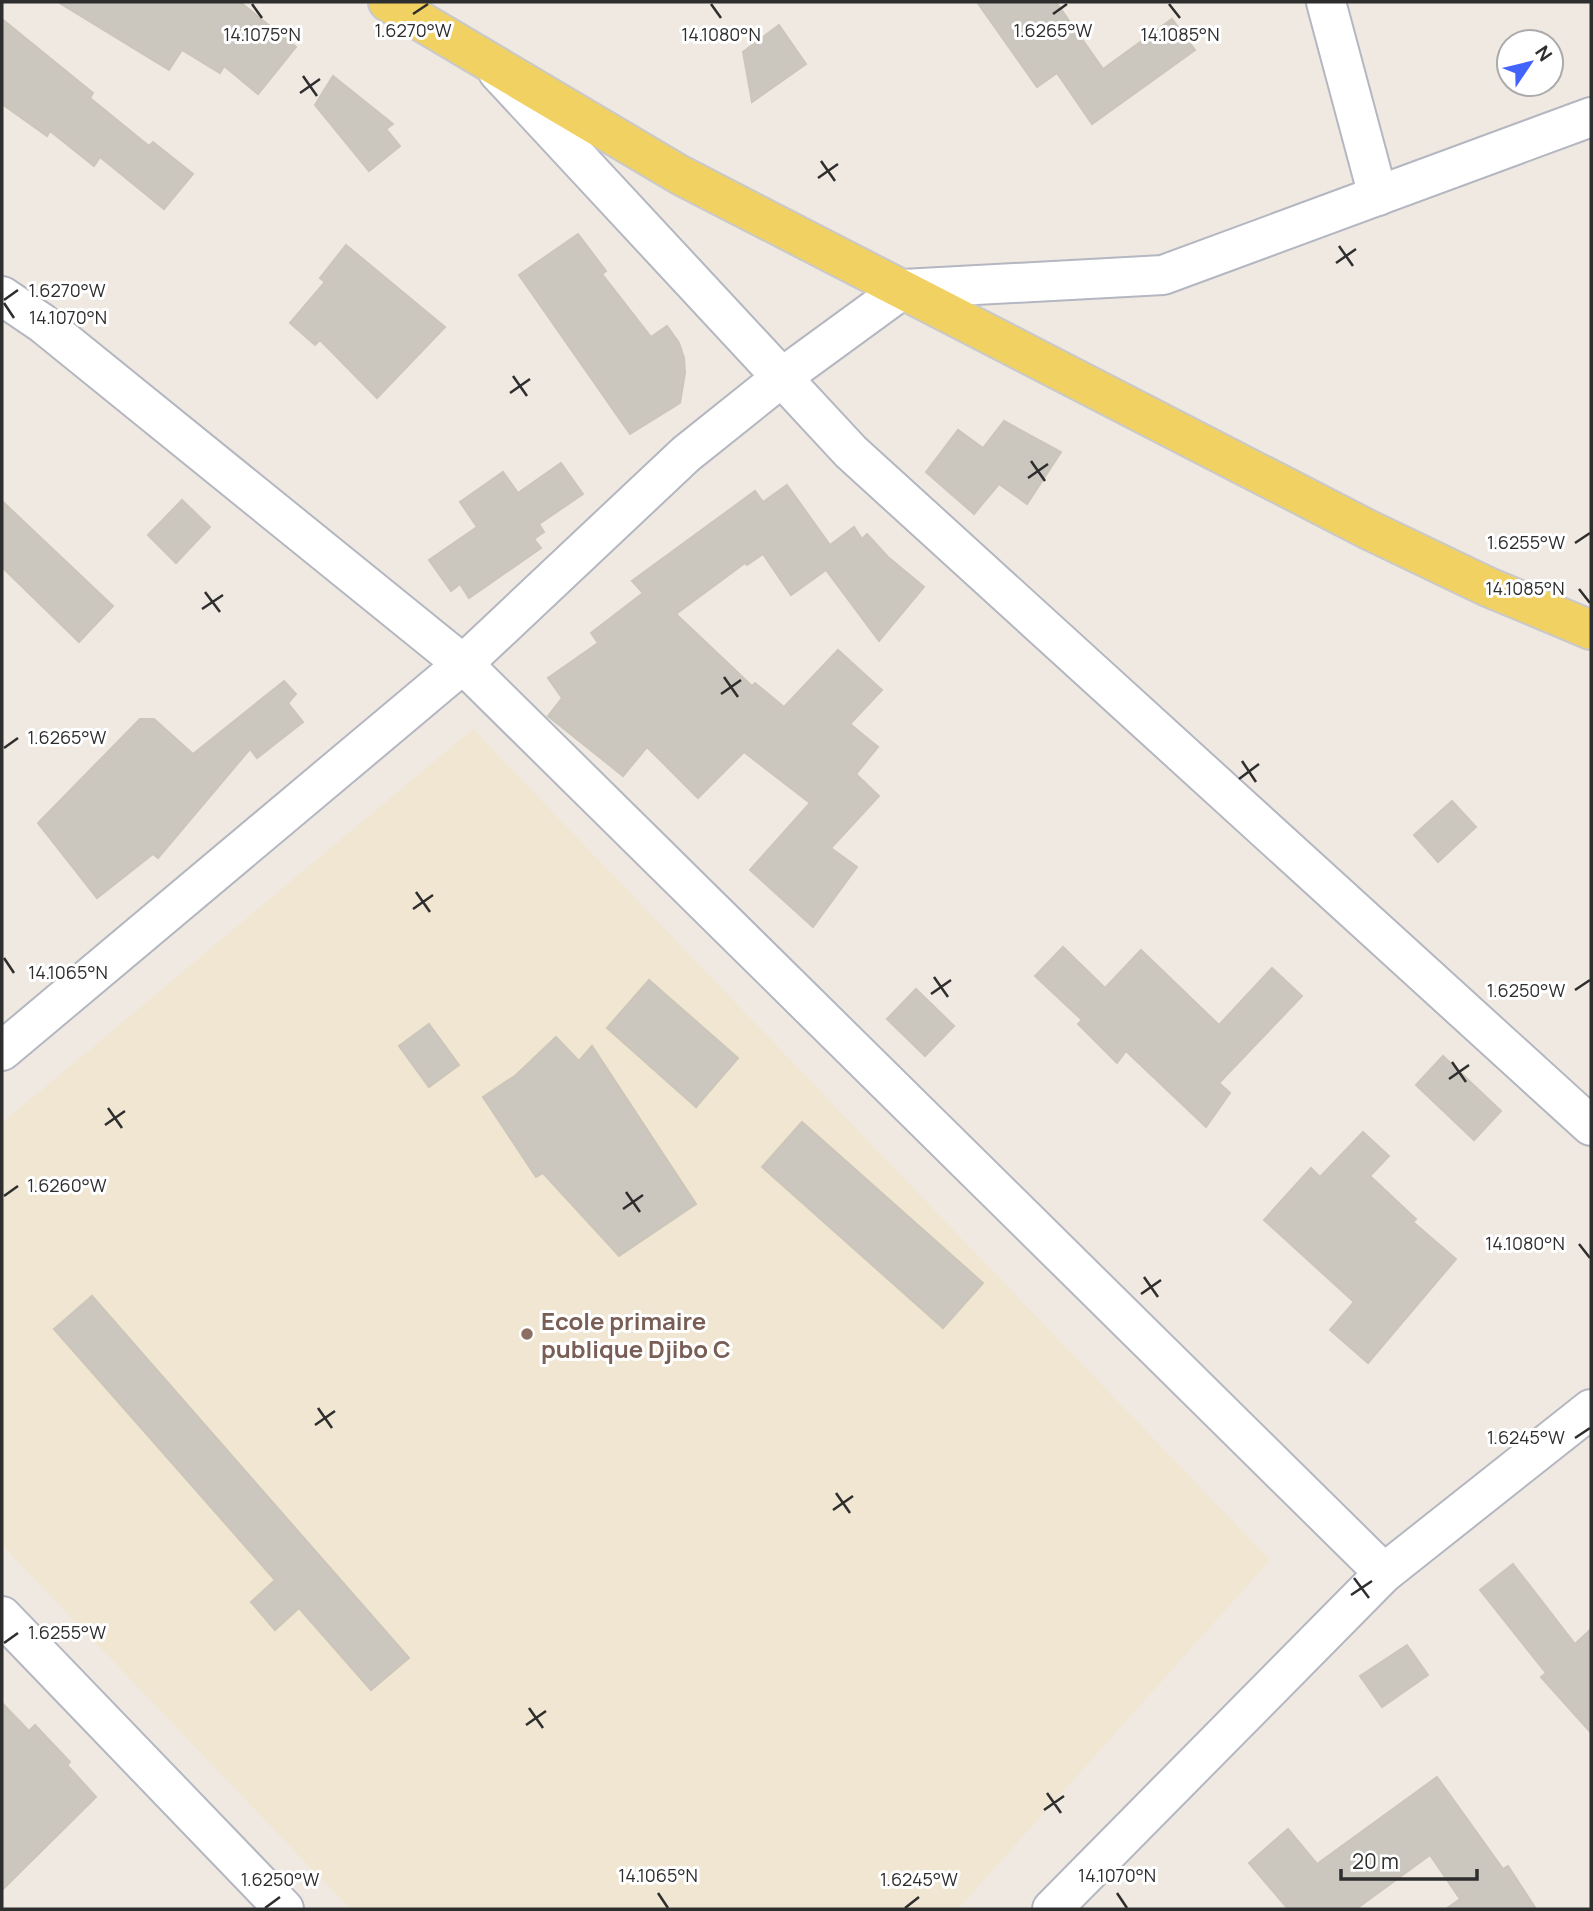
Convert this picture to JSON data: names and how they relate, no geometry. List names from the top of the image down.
{
  "places": ["Ecole primaire publique Djibo C"],
  "scale_bar": "20 m",
  "north": "top right",
  "coordinates": [
    "1.6270°W",
    "1.6265°W",
    "14.1075°N",
    "14.1080°N",
    "14.1085°N",
    "14.1070°N",
    "1.6255°W",
    "14.1065°N",
    "1.6250°W",
    "1.6260°W",
    "1.6245°W"
  ]
}
